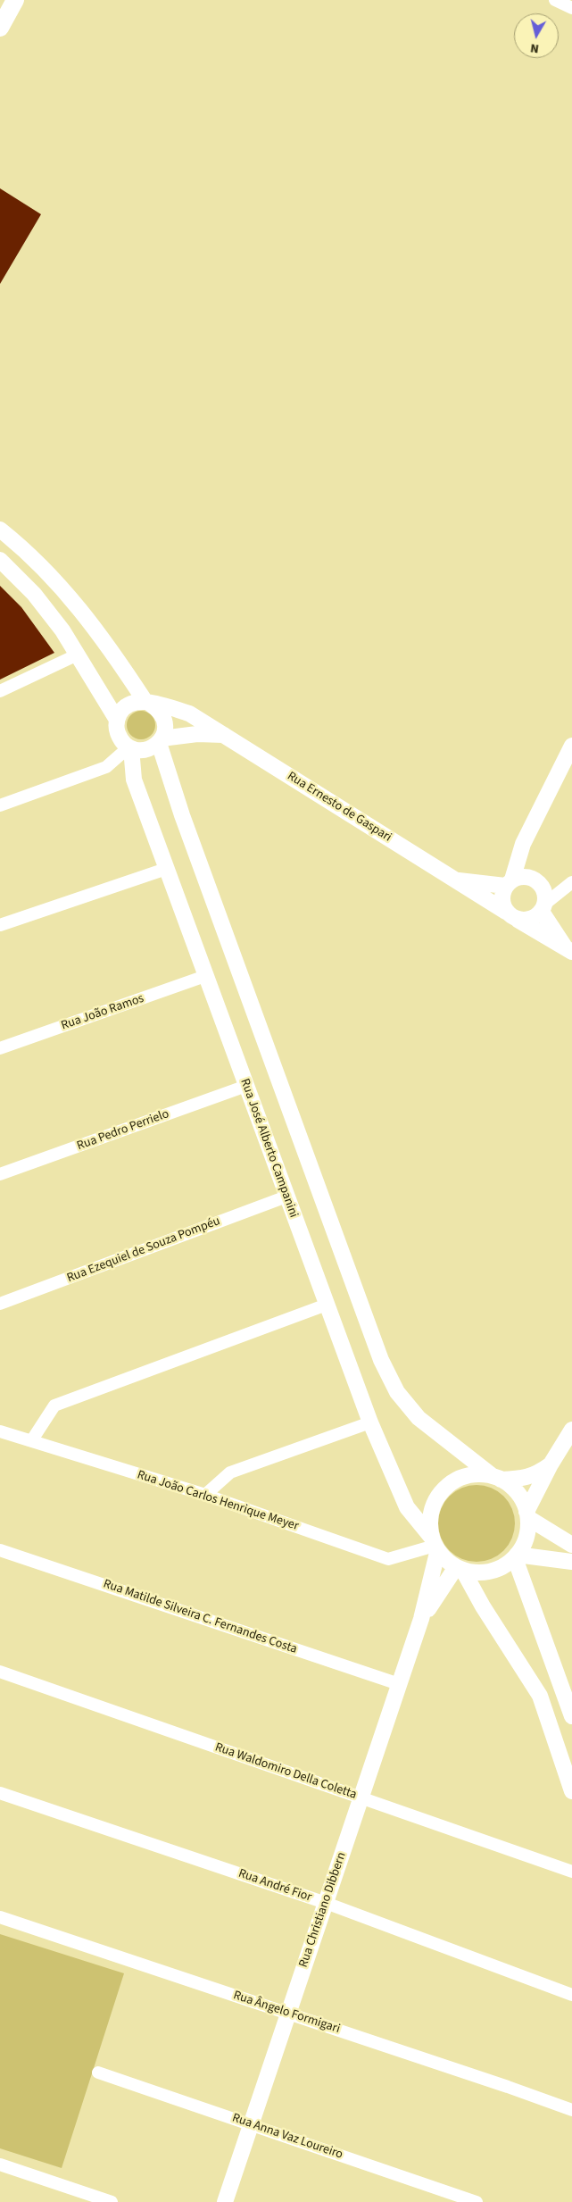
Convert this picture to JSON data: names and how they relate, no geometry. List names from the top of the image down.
{
  "streets": {
    "street": [
      "Rua Ernesto de Gaspari",
      "Rua João Ramos",
      "Rua Pedro Perrielo",
      "Rua José Alberto Campanini",
      "Rua Ezequiel de Souza Pompéu",
      "Rua João Carlos Henrique Meyer",
      "Rua Matilde Silveira C. Fernandes Costa",
      "Rua Waldomiro Della Coletta",
      "Rua André Fior",
      "Rua Christiano Dibbern",
      "Rua Ângelo Formigari",
      "Rua Anna Vaz Loureiro"
    ]
  },
  "crossings": [
    ["Rua Ernesto de Gaspari", "Rua José Alberto Campanini"],
    ["Rua João Ramos", "Rua José Alberto Campanini"],
    ["Rua Pedro Perrielo", "Rua José Alberto Campanini"],
    ["Rua José Alberto Campanini", "Rua Ezequiel de Souza Pompéu"],
    ["Rua José Alberto Campanini", "Rua João Carlos Henrique Meyer"],
    ["Rua José Alberto Campanini", "Rua Christiano Dibbern"],
    ["Rua João Carlos Henrique Meyer", "Rua Christiano Dibbern"],
    ["Rua Matilde Silveira C. Fernandes Costa", "Rua Christiano Dibbern"],
    ["Rua Waldomiro Della Coletta", "Rua Christiano Dibbern"],
    ["Rua André Fior", "Rua Christiano Dibbern"],
    ["Rua Christiano Dibbern", "Rua Ângelo Formigari"],
    ["Rua Christiano Dibbern", "Rua Anna Vaz Loureiro"]
  ],
  "north": "bottom"
}
